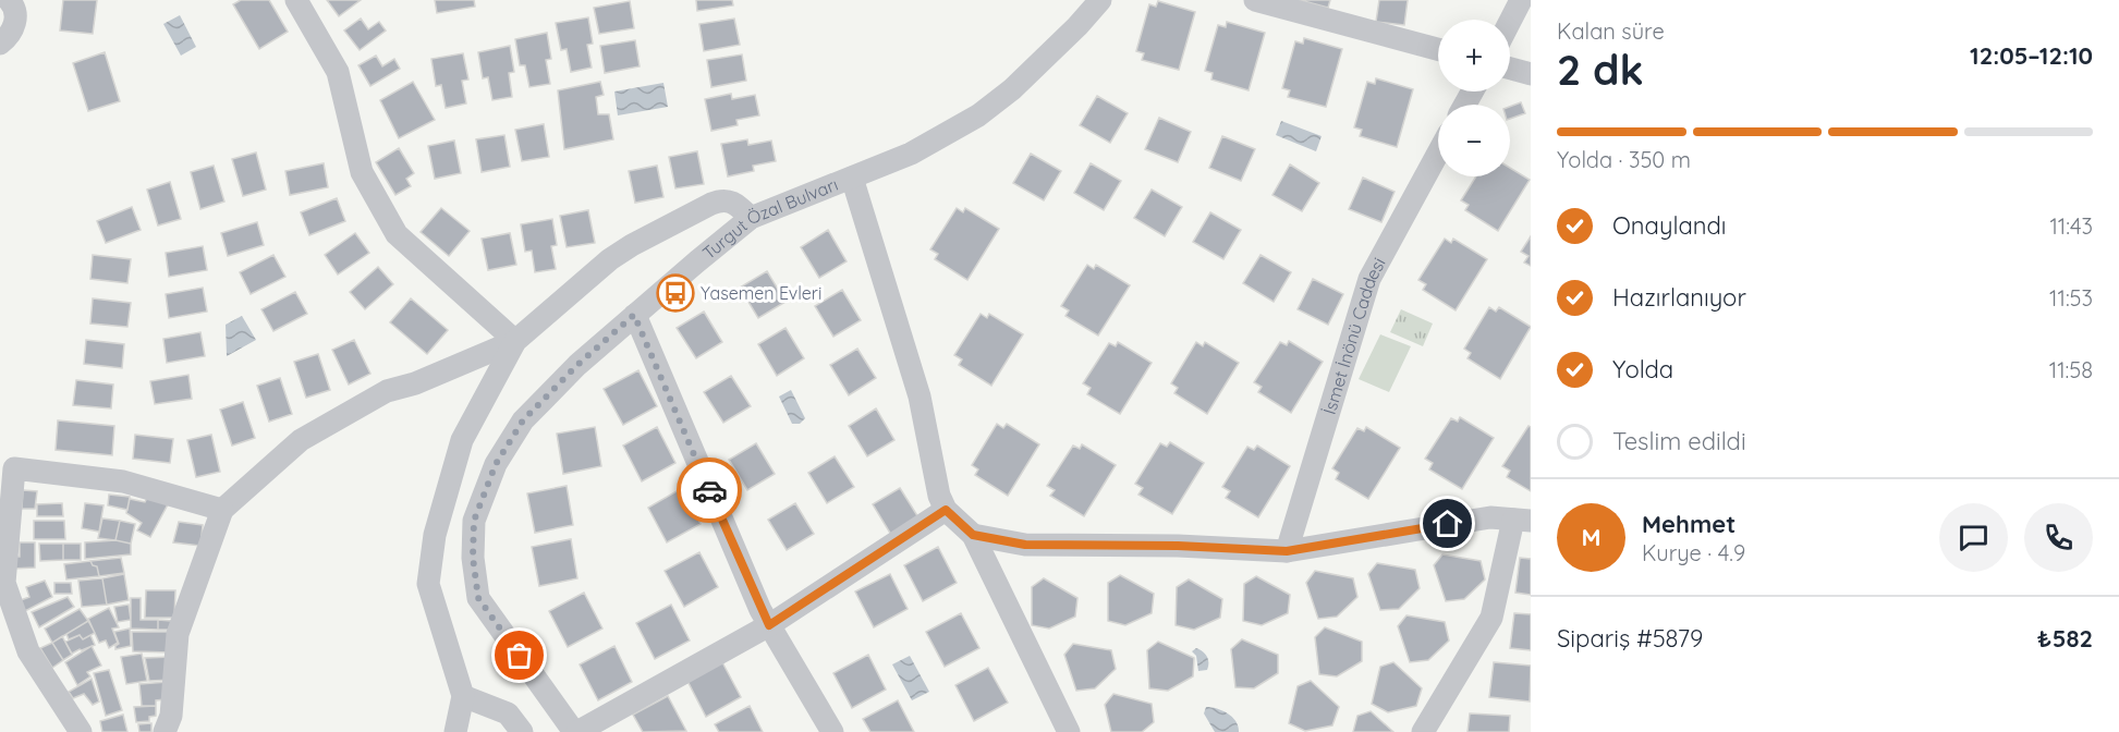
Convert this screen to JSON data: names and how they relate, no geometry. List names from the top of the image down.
{
  "streets": {
    "street": ["Turgut Özal Bulvarı", "İsmet İnönü Caddesi"]
  },
  "places": {
    "bus stop": ["Yasemen Evleri"]
  },
  "page": {
    "heading": ["2 dk", "Kalan süre", "12:05–12:10"],
    "panel": [
      "Mehmet",
      "Kurye · 4.9",
      "Sipariş #5879",
      "₺582"
    ],
    "map_buttons": ["+", "−"],
    "bar": "Yolda · 350 m",
    "list": [
      ["Onaylandı", "11:43"],
      ["Hazırlanıyor", "11:53"],
      ["Yolda", "11:58"],
      "Teslim edildi"
    ],
    "round": "M"
  }
}
